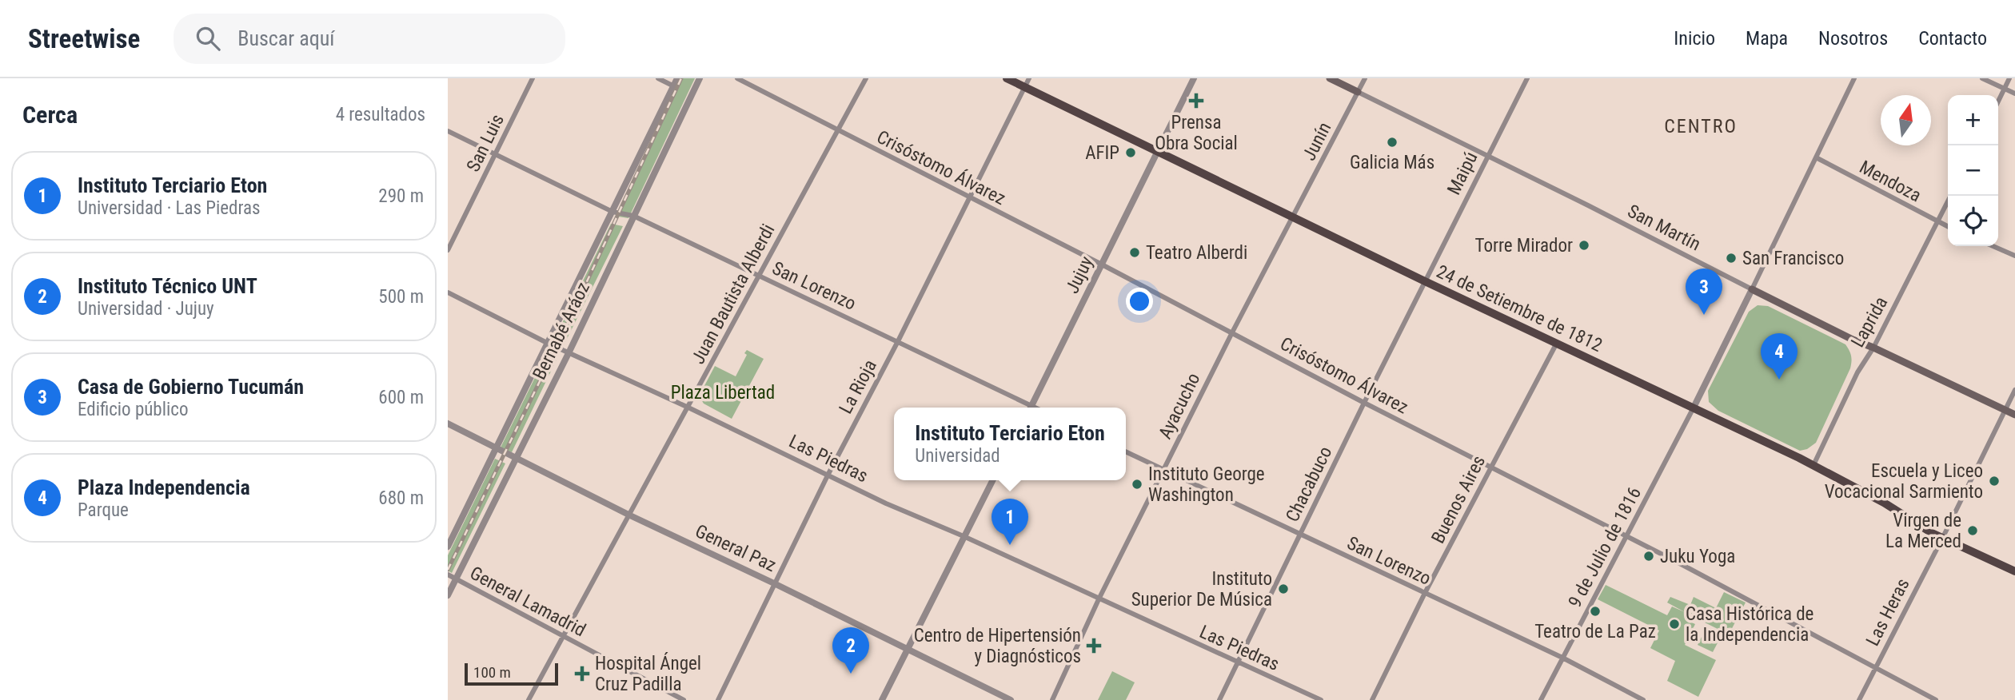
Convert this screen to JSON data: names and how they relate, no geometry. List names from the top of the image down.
{
  "streets": {
    "main road": ["San Martín", "24 de Setiembre de 1812"],
    "street": [
      "Junín",
      "San Luis",
      "Crisóstomo Álvarez",
      "Maipú",
      "Mendoza",
      "Jujuy",
      "San Lorenzo",
      "Juan Bautista Alberdi",
      "Laprida",
      "Bernabé Aráoz",
      "La Rioja",
      "Ayacucho",
      "Las Piedras",
      "Chacabuco",
      "Buenos Aires",
      "9 de Julio de 1816",
      "General Paz",
      "General Lamadrid",
      "Las Heras"
    ]
  },
  "crossings": [
    ["Junín", "San Martín"],
    ["Junín", "24 de Setiembre de 1812"],
    ["Junín", "Ayacucho"],
    ["San Luis", "San Lorenzo"],
    ["Crisóstomo Álvarez", "Jujuy"],
    ["Crisóstomo Álvarez", "Juan Bautista Alberdi"],
    ["Crisóstomo Álvarez", "La Rioja"],
    ["Crisóstomo Álvarez", "Ayacucho"],
    ["Crisóstomo Álvarez", "Chacabuco"],
    ["Crisóstomo Álvarez", "Buenos Aires"],
    ["Crisóstomo Álvarez", "9 de Julio de 1816"],
    ["Crisóstomo Álvarez", "Las Heras"],
    ["Maipú", "San Martín"],
    ["Maipú", "24 de Setiembre de 1812"],
    ["Maipú", "Chacabuco"],
    ["Mendoza", "Laprida"],
    ["San Martín", "Laprida"],
    ["Jujuy", "24 de Setiembre de 1812"],
    ["San Lorenzo", "Juan Bautista Alberdi"],
    ["San Lorenzo", "Bernabé Aráoz"],
    ["San Lorenzo", "La Rioja"],
    ["San Lorenzo", "Ayacucho"],
    ["San Lorenzo", "Chacabuco"],
    ["San Lorenzo", "Buenos Aires"],
    ["San Lorenzo", "9 de Julio de 1816"],
    ["Juan Bautista Alberdi", "Las Piedras"],
    ["Juan Bautista Alberdi", "General Paz"],
    ["Juan Bautista Alberdi", "General Lamadrid"],
    ["24 de Setiembre de 1812", "Laprida"],
    ["24 de Setiembre de 1812", "La Rioja"],
    ["24 de Setiembre de 1812", "Ayacucho"],
    ["24 de Setiembre de 1812", "Chacabuco"],
    ["24 de Setiembre de 1812", "Buenos Aires"],
    ["24 de Setiembre de 1812", "9 de Julio de 1816"],
    ["24 de Setiembre de 1812", "Las Heras"],
    ["Bernabé Aráoz", "Las Piedras"],
    ["Bernabé Aráoz", "General Paz"],
    ["Bernabé Aráoz", "General Lamadrid"],
    ["La Rioja", "Las Piedras"],
    ["La Rioja", "General Paz"],
    ["Ayacucho", "Las Piedras"],
    ["Las Piedras", "Chacabuco"]
  ],
  "districts": ["CENTRO"],
  "parks": ["Plaza Libertad"],
  "places": {
    "health": ["Prensa Obra Social", "Centro de Hipertensión y Diagnósticos", "Hospital Ángel Cruz Padilla"],
    "other": [
      "Galicia Más",
      "AFIP",
      "Torre Mirador",
      "Teatro Alberdi",
      "San Francisco",
      "Escuela y Liceo Vocacional Sarmiento",
      "Instituto George Washington",
      "Virgen de La Merced",
      "Juku Yoga",
      "Instituto Superior De Música",
      "Teatro de La Paz",
      "Casa Histórica de la Independencia"
    ]
  },
  "scale_bar": "100 m",
  "north": "top",
  "page": {
    "header": "Streetwise",
    "search": "Buscar aquí",
    "nav": [
      "Inicio",
      "Mapa",
      "Nosotros",
      "Contacto"
    ],
    "heading": ["Cerca", "4 resultados"],
    "map_buttons": ["+", "−"],
    "list": [
      {
        "mark": "1",
        "name": "Instituto Terciario Eton",
        "note": "Universidad · Las Piedras",
        "value": "290 m"
      },
      {
        "mark": "2",
        "name": "Instituto Técnico UNT",
        "note": "Universidad · Jujuy",
        "value": "500 m"
      },
      {
        "mark": "3",
        "name": "Casa de Gobierno Tucumán",
        "note": "Edificio público",
        "value": "600 m"
      },
      {
        "mark": "4",
        "name": "Plaza Independencia",
        "note": "Parque",
        "value": "680 m"
      }
    ],
    "pins": [
      "3",
      "4",
      "1",
      "2"
    ],
    "popup": ["Instituto Terciario Eton", "Universidad"],
    "scale": "100 m"
  }
}
